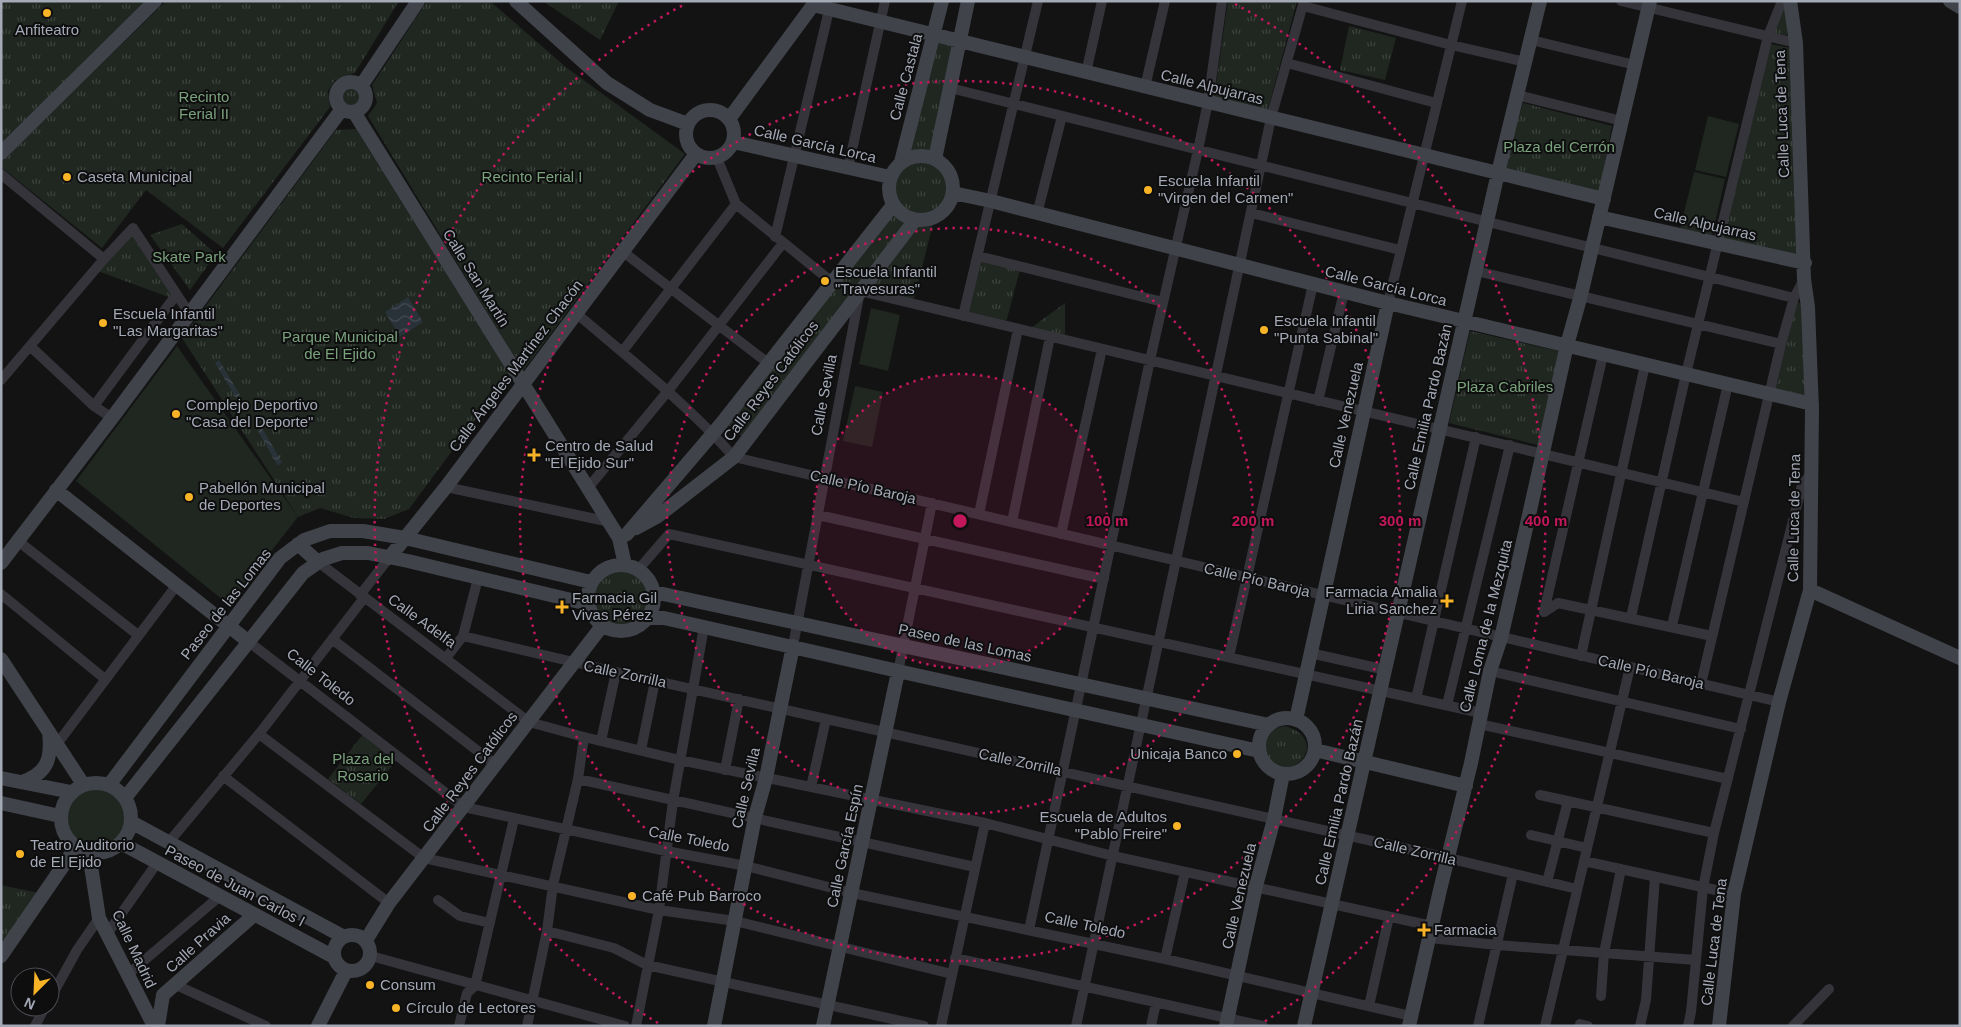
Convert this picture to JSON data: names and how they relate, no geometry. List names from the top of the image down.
{
  "streets": {
    "street": [
      "Calle Castala",
      "Calle Alpujarras",
      "Calle Luca de Tena",
      "Calle García Lorca",
      "Calle San Martín",
      "Calle Ángeles Martínez Chacón",
      "Calle Reyes Católicos",
      "Calle Sevilla",
      "Calle Emilia Pardo Bazán",
      "Calle Venezuela",
      "Calle Pío Baroja",
      "Paseo de las Lomas",
      "Calle Adelfa",
      "Calle Loma de la Mezquita",
      "Calle Zorrilla",
      "Calle Toledo",
      "Calle García Espín",
      "Paseo de Juan Carlos I",
      "Calle Pravia",
      "Calle Madrid"
    ]
  },
  "crossings": [
    ["Calle Castala", "Calle Alpujarras"],
    ["Calle Castala", "Calle García Lorca"],
    ["Calle Castala", "Calle Reyes Católicos"],
    ["Calle Alpujarras", "Calle Luca de Tena"],
    ["Calle Alpujarras", "Calle Emilia Pardo Bazán"],
    ["Calle Alpujarras", "Calle Venezuela"],
    ["Calle Alpujarras", "Calle Loma de la Mezquita"],
    ["Calle Luca de Tena", "Calle García Lorca"],
    ["Calle Luca de Tena", "Calle Pío Baroja"],
    ["Calle García Lorca", "Calle Ángeles Martínez Chacón"],
    ["Calle García Lorca", "Calle Reyes Católicos"],
    ["Calle García Lorca", "Calle Emilia Pardo Bazán"],
    ["Calle García Lorca", "Calle Venezuela"],
    ["Calle García Lorca", "Calle Loma de la Mezquita"],
    ["Calle San Martín", "Calle Ángeles Martínez Chacón"],
    ["Calle San Martín", "Calle Reyes Católicos"],
    ["Calle San Martín", "Paseo de las Lomas"],
    ["Calle Ángeles Martínez Chacón", "Paseo de las Lomas"],
    ["Calle Ángeles Martínez Chacón", "Calle Adelfa"],
    ["Calle Ángeles Martínez Chacón", "Calle Toledo"],
    ["Calle Ángeles Martínez Chacón", "Paseo de Juan Carlos I"],
    ["Calle Reyes Católicos", "Calle Sevilla"],
    ["Calle Reyes Católicos", "Calle Pío Baroja"],
    ["Calle Reyes Católicos", "Paseo de las Lomas"],
    ["Calle Reyes Católicos", "Calle Adelfa"],
    ["Calle Reyes Católicos", "Calle Zorrilla"],
    ["Calle Reyes Católicos", "Calle Toledo"],
    ["Calle Reyes Católicos", "Paseo de Juan Carlos I"],
    ["Calle Sevilla", "Calle Pío Baroja"],
    ["Calle Sevilla", "Paseo de las Lomas"],
    ["Calle Sevilla", "Calle Zorrilla"],
    ["Calle Sevilla", "Calle Toledo"],
    ["Calle Emilia Pardo Bazán", "Calle Pío Baroja"],
    ["Calle Emilia Pardo Bazán", "Calle Zorrilla"],
    ["Calle Emilia Pardo Bazán", "Calle Toledo"],
    ["Calle Venezuela", "Calle Pío Baroja"],
    ["Calle Venezuela", "Paseo de las Lomas"],
    ["Calle Venezuela", "Calle Zorrilla"],
    ["Calle Venezuela", "Calle Toledo"],
    ["Calle Pío Baroja", "Calle Loma de la Mezquita"],
    ["Paseo de las Lomas", "Calle Adelfa"],
    ["Paseo de las Lomas", "Calle Toledo"],
    ["Paseo de las Lomas", "Paseo de Juan Carlos I"],
    ["Paseo de las Lomas", "Calle Madrid"],
    ["Calle Loma de la Mezquita", "Calle Zorrilla"],
    ["Calle Loma de la Mezquita", "Calle Toledo"],
    ["Calle Zorrilla", "Calle García Espín"],
    ["Calle Toledo", "Calle García Espín"],
    ["Paseo de Juan Carlos I", "Calle Pravia"],
    ["Paseo de Juan Carlos I", "Calle Madrid"],
    ["Calle Pravia", "Calle Madrid"]
  ],
  "parks": [
    "Recinto Ferial II",
    "Plaza del Cerrón",
    "Recinto Ferial I",
    "Skate Park",
    "Parque Municipal de El Ejido",
    "Plaza Cabriles",
    "Plaza del Rosario"
  ],
  "places": {
    "other": [
      "Anfiteatro",
      "Caseta Municipal",
      "Escuela Infantil \"Virgen del Carmen\"",
      "Escuela Infantil \"Travesuras\"",
      "Escuela Infantil \"Las Margaritas\"",
      "Escuela Infantil \"Punta Sabinal\"",
      "Complejo Deportivo \"Casa del Deporte\"",
      "Pabellón Municipal de Deportes",
      "Unicaja Banco",
      "Escuela de Adultos \"Pablo Freire\"",
      "Teatro Auditorio de El Ejido",
      "Café Pub Barroco",
      "Consum",
      "Círculo de Lectores"
    ],
    "health": [
      "Centro de Salud \"El Ejido Sur\"",
      "Farmacia Amalia Liria Sanchez",
      "Farmacia Gil Vivas Pérez",
      "Farmacia"
    ]
  },
  "north": "bottom left",
  "rings": [
    "100 m",
    "200 m",
    "300 m",
    "400 m"
  ]
}
